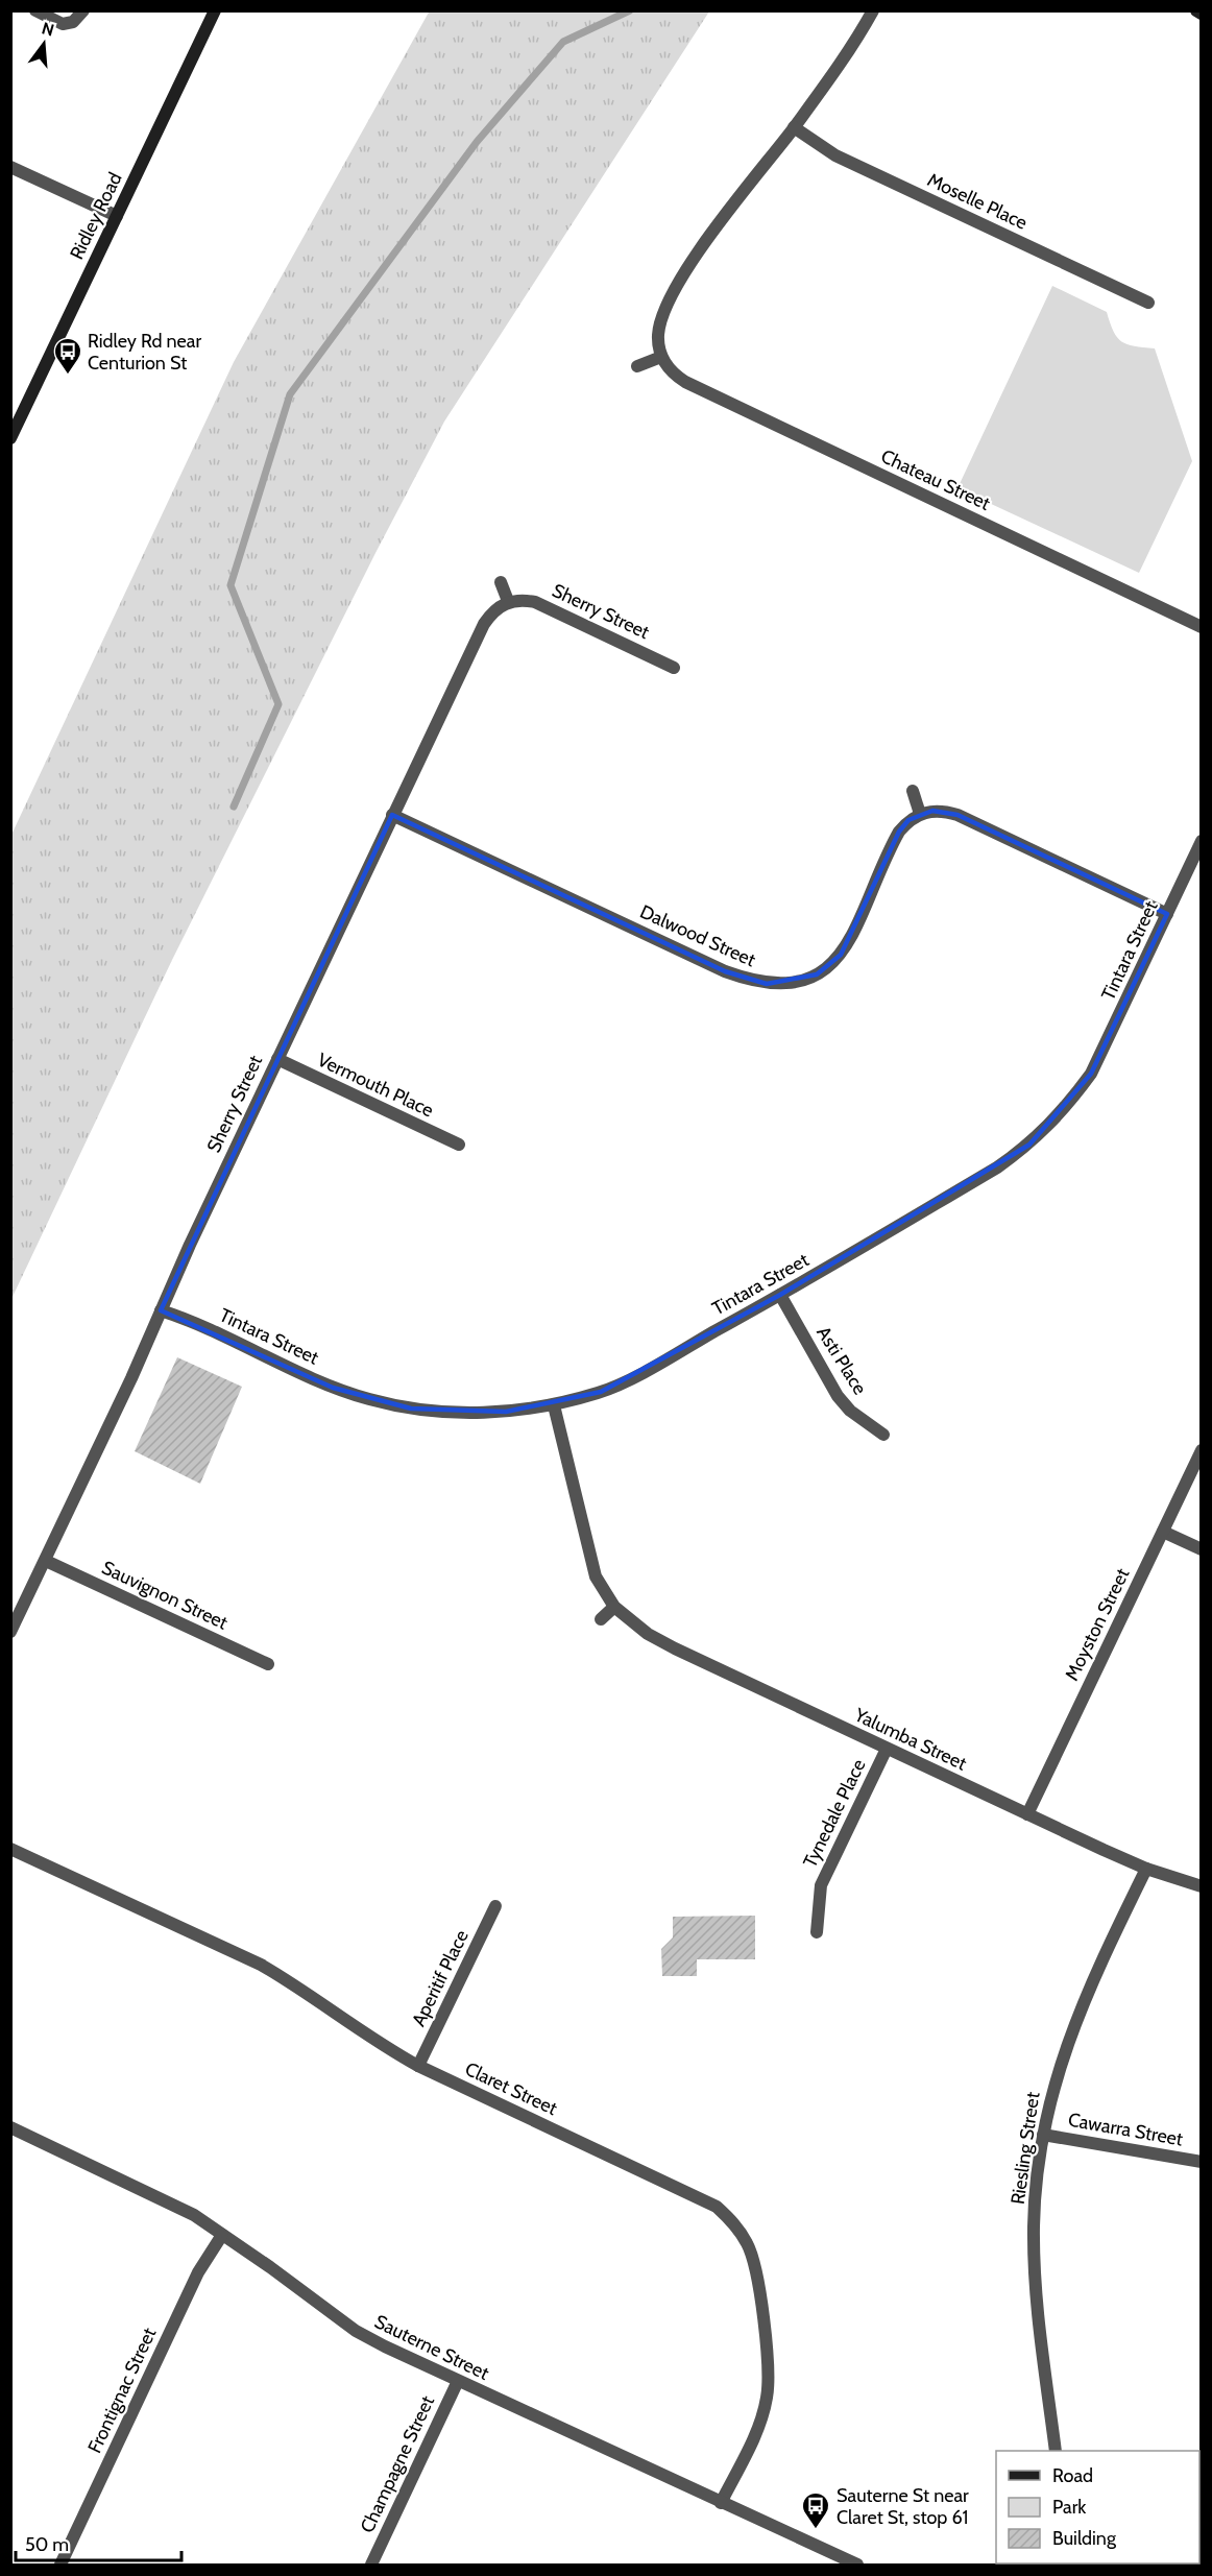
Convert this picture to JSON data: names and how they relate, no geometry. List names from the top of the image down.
{
  "streets": {
    "street": [
      "Moselle Place",
      "Ridley Road",
      "Chateau Street",
      "Sherry Street",
      "Dalwood Street",
      "Tintara Street",
      "Vermouth Place",
      "Asti Place",
      "Sauvignon Street",
      "Moyston Street",
      "Yalumba Street",
      "Tynedale Place",
      "Aperitif Place",
      "Claret Street",
      "Cawarra Street",
      "Riesling Street",
      "Sauterne Street",
      "Frontignac Street",
      "Champagne Street"
    ]
  },
  "crossings": [
    ["Sherry Street", "Dalwood Street"],
    ["Sherry Street", "Tintara Street"],
    ["Sherry Street", "Vermouth Place"],
    ["Sherry Street", "Sauvignon Street"],
    ["Tintara Street", "Asti Place"],
    ["Tintara Street", "Yalumba Street"],
    ["Moyston Street", "Yalumba Street"],
    ["Yalumba Street", "Tynedale Place"],
    ["Yalumba Street", "Riesling Street"],
    ["Aperitif Place", "Claret Street"],
    ["Claret Street", "Sauterne Street"],
    ["Cawarra Street", "Riesling Street"],
    ["Sauterne Street", "Frontignac Street"],
    ["Sauterne Street", "Champagne Street"]
  ],
  "places": {
    "bus stop": ["Ridley Rd near Centurion St", "Sauterne St near Claret St, stop 61"]
  },
  "legend": ["Road", "Park", "Building"],
  "scale_bar": "50 m",
  "north": "top"
}
